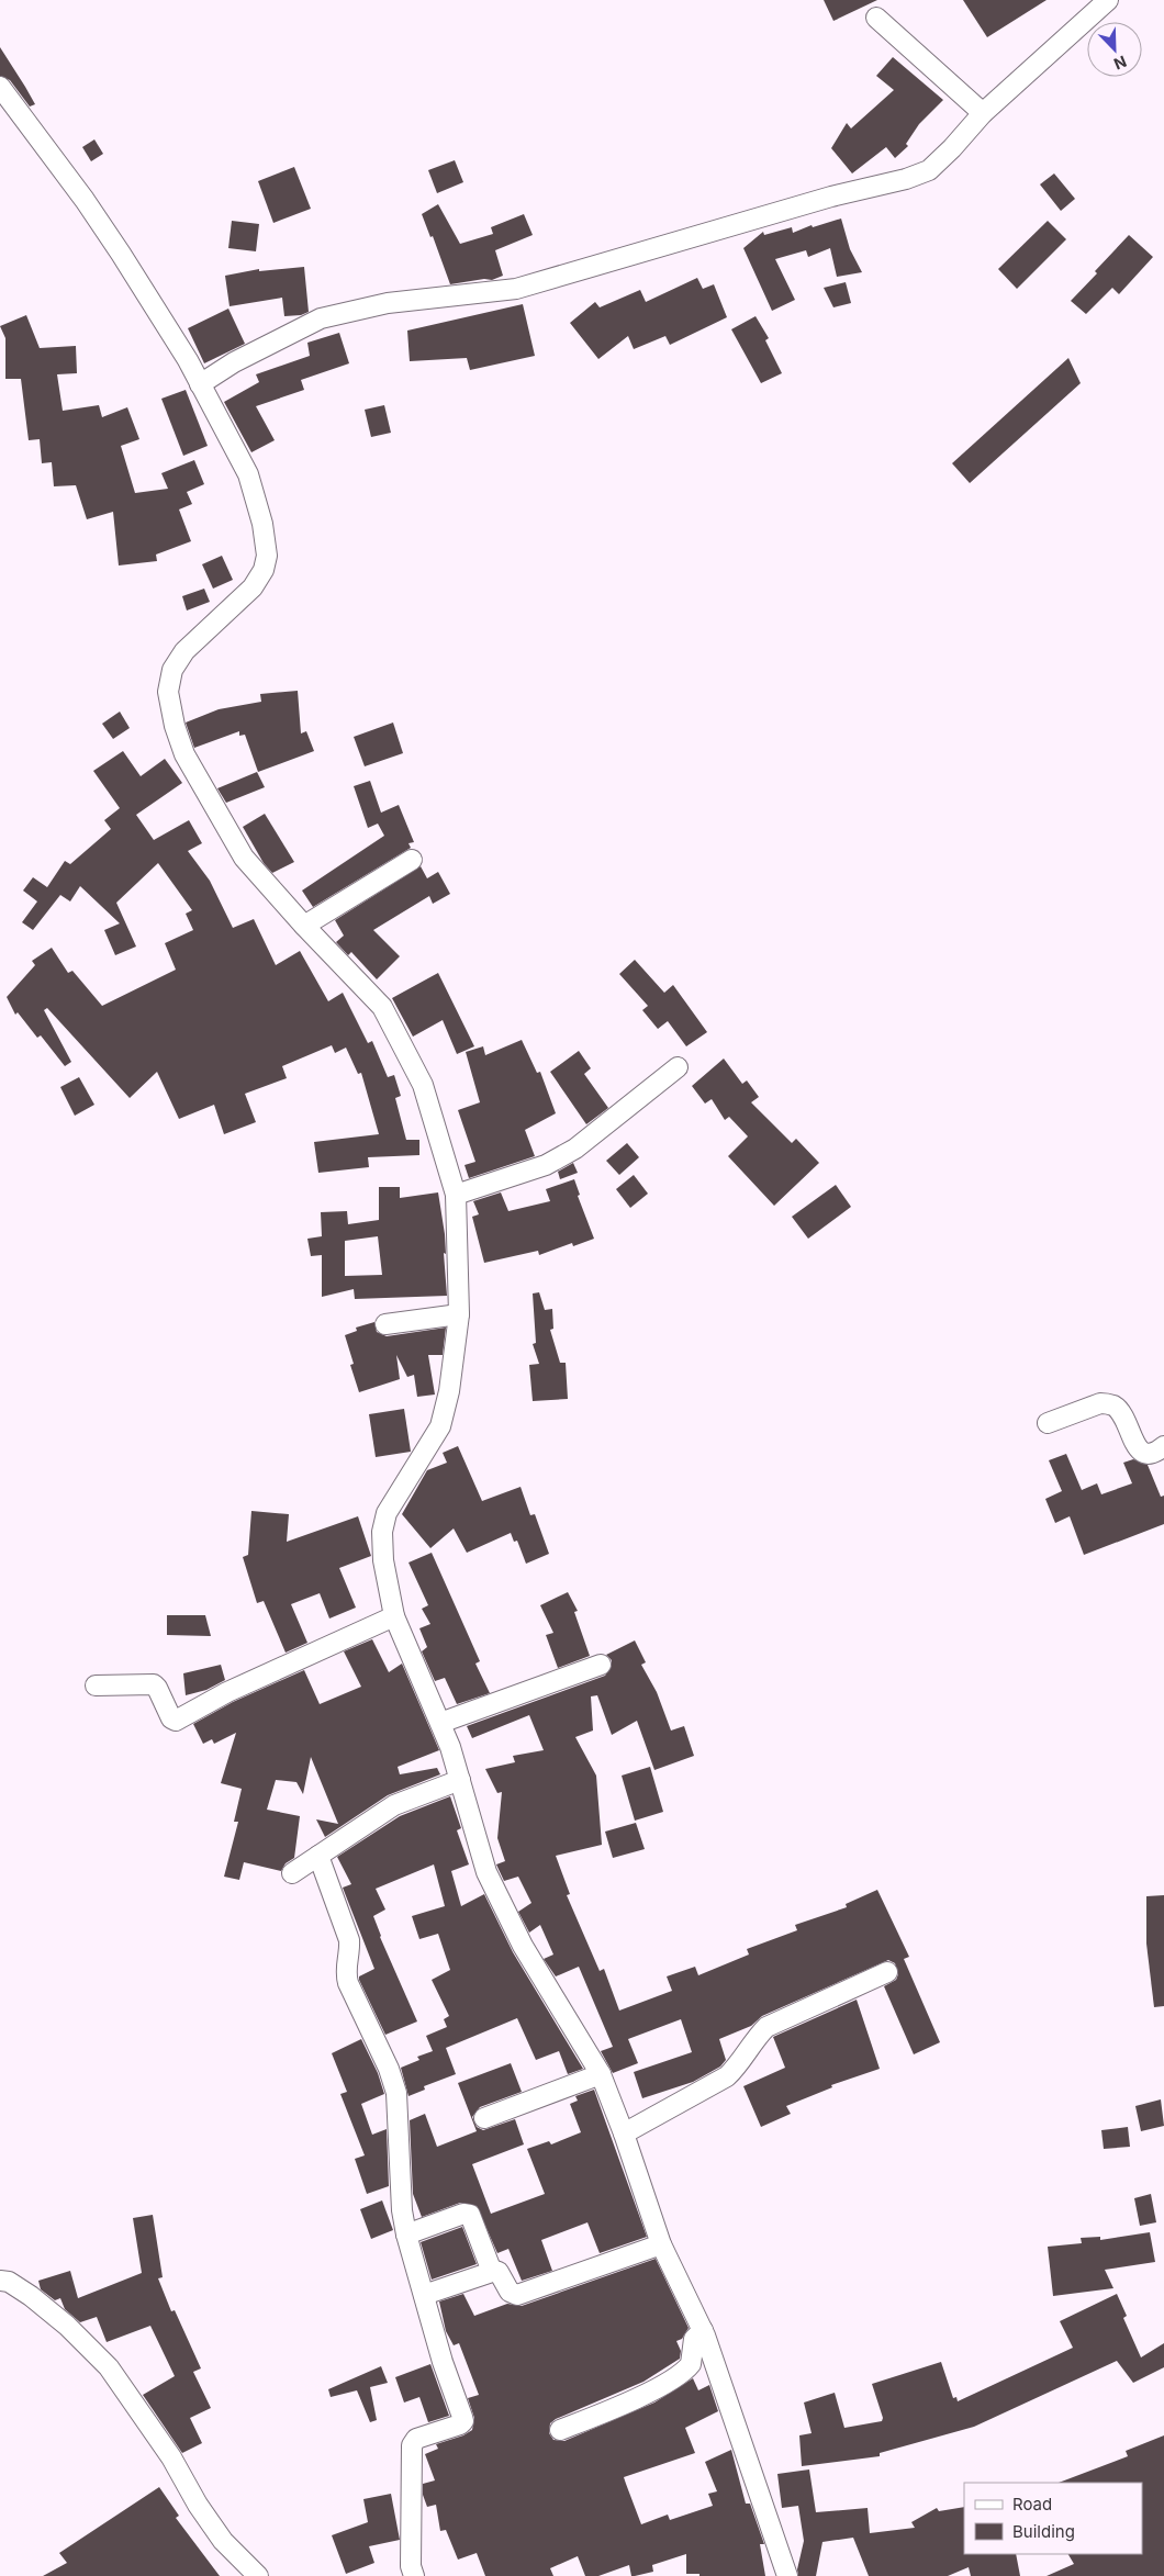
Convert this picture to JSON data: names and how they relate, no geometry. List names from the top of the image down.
{
  "legend": ["Road", "Building"],
  "north": "bottom right"
}
